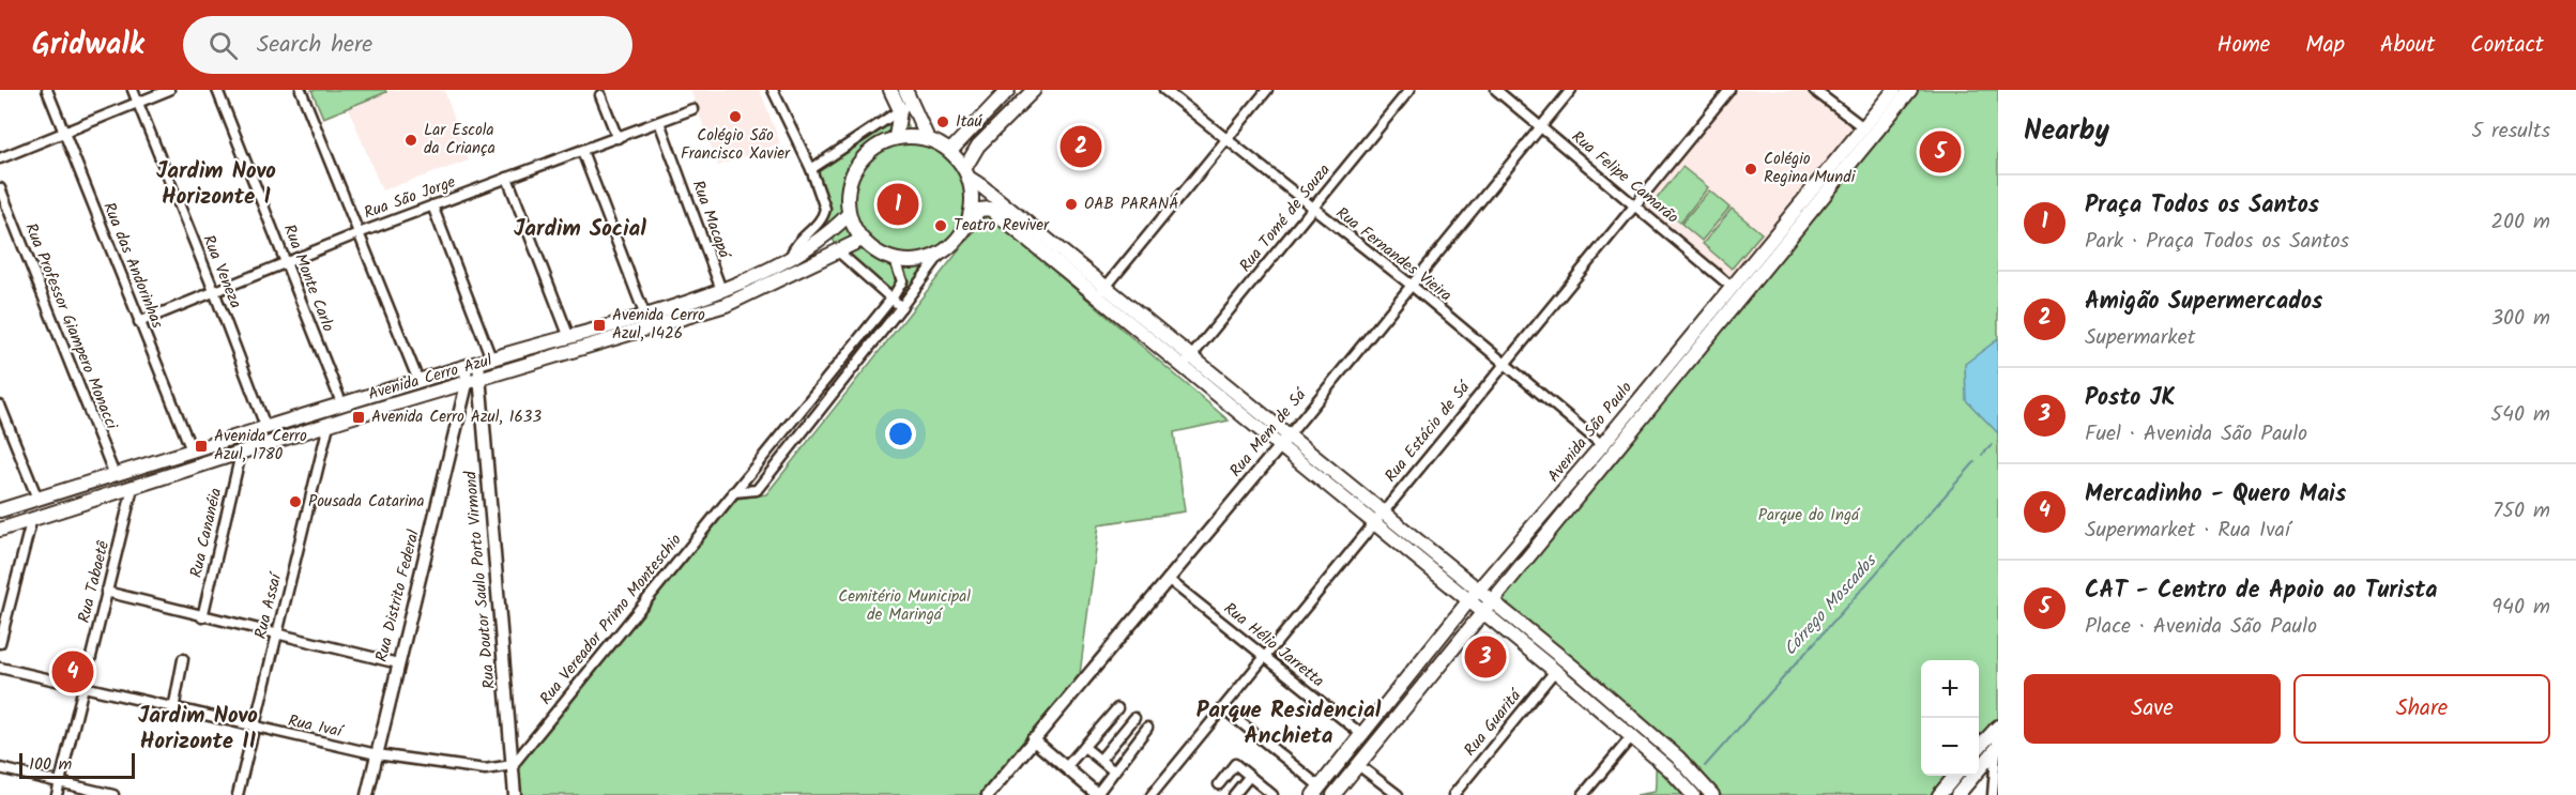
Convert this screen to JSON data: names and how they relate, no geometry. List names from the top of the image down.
{
  "streets": {
    "main road": ["Avenida Cerro Azul", "Avenida São Paulo"],
    "street": [
      "Rua Felipe Camarão",
      "Rua São Jorge",
      "Rua Tomé de Souza",
      "Rua Macapá",
      "Rua Fernandes Vieira",
      "Rua das Andorinhas",
      "Rua Veneza",
      "Rua Monte Carlo",
      "Rua Professor Giampero Monacci",
      "Rua Estácio de Sá",
      "Rua Mem de Sá",
      "Rua Cananéia",
      "Rua Doutor Saulo Porto Virmond",
      "Rua Tabaetê",
      "Rua Distrito Federal",
      "Rua Assaí",
      "Rua Vereador Primo Monteschio",
      "Rua Hélio Jarretta",
      "Rua Guaritá",
      "Rua Ivaí"
    ]
  },
  "crossings": [
    ["Rua Felipe Camarão", "Rua Estácio de Sá"],
    ["Rua Felipe Camarão", "Avenida São Paulo"],
    ["Rua Felipe Camarão", "Rua Mem de Sá"],
    ["Rua São Jorge", "Rua Macapá"],
    ["Rua São Jorge", "Rua das Andorinhas"],
    ["Rua São Jorge", "Rua Veneza"],
    ["Rua São Jorge", "Rua Monte Carlo"],
    ["Rua Tomé de Souza", "Rua Fernandes Vieira"],
    ["Rua Macapá", "Avenida Cerro Azul"],
    ["Rua Fernandes Vieira", "Rua Estácio de Sá"],
    ["Rua Fernandes Vieira", "Avenida São Paulo"],
    ["Rua Fernandes Vieira", "Rua Mem de Sá"],
    ["Rua das Andorinhas", "Avenida Cerro Azul"],
    ["Rua Veneza", "Avenida Cerro Azul"],
    ["Rua Monte Carlo", "Avenida Cerro Azul"],
    ["Rua Professor Giampero Monacci", "Avenida Cerro Azul"],
    ["Avenida Cerro Azul", "Rua Cananéia"],
    ["Avenida Cerro Azul", "Rua Doutor Saulo Porto Virmond"],
    ["Avenida Cerro Azul", "Rua Tabaetê"],
    ["Avenida Cerro Azul", "Rua Distrito Federal"],
    ["Avenida Cerro Azul", "Rua Assaí"],
    ["Avenida Cerro Azul", "Rua Vereador Primo Monteschio"],
    ["Rua Estácio de Sá", "Rua Hélio Jarretta"],
    ["Avenida São Paulo", "Rua Hélio Jarretta"],
    ["Rua Mem de Sá", "Rua Hélio Jarretta"],
    ["Rua Doutor Saulo Porto Virmond", "Rua Distrito Federal"],
    ["Rua Doutor Saulo Porto Virmond", "Rua Vereador Primo Monteschio"],
    ["Rua Doutor Saulo Porto Virmond", "Rua Ivaí"],
    ["Rua Tabaetê", "Rua Ivaí"],
    ["Rua Distrito Federal", "Rua Ivaí"],
    ["Rua Assaí", "Rua Ivaí"],
    ["Rua Vereador Primo Monteschio", "Rua Ivaí"]
  ],
  "districts": [
    "Jardim Novo Horizonte I",
    "Jardim Social",
    "Parque Residencial Anchieta",
    "Jardim Novo Horizonte II"
  ],
  "water": ["Córrego Moscados"],
  "parks": ["Parque do Ingá", "Cemitério Municipal de Maringá"],
  "places": {
    "other": [
      "Colégio São Francisco Xavier",
      "Itaú",
      "Lar Escola da Criança",
      "Colégio Regina Mundi",
      "OAB PARANÁ",
      "Teatro Reviver",
      "Pousada Catarina"
    ],
    "transit": ["Avenida Cerro Azul, 1426", "Avenida Cerro Azul, 1633", "Avenida Cerro Azul, 1780"]
  },
  "scale_bar": "100 m",
  "page": {
    "header": "Gridwalk",
    "search": "Search here",
    "nav": [
      "Home",
      "Map",
      "About",
      "Contact"
    ],
    "heading": ["Nearby", "5 results"],
    "pins": [
      "2",
      "5",
      "1",
      "3",
      "4"
    ],
    "list": [
      {
        "mark": "1",
        "name": "Praça Todos os Santos",
        "note": "Park · Praça Todos os Santos",
        "value": "200 m"
      },
      {
        "mark": "2",
        "name": "Amigão Supermercados",
        "note": "Supermarket",
        "value": "300 m"
      },
      {
        "mark": "3",
        "name": "Posto JK",
        "note": "Fuel · Avenida São Paulo",
        "value": "540 m"
      },
      {
        "mark": "4",
        "name": "Mercadinho - Quero Mais",
        "note": "Supermarket · Rua Ivaí",
        "value": "750 m"
      },
      {
        "mark": "5",
        "name": "CAT - Centro de Apoio ao Turista",
        "note": "Place · Avenida São Paulo",
        "value": "940 m"
      }
    ],
    "buttons": ["Save", "Share"],
    "map_buttons": ["+", "−"],
    "scale": "100 m"
  }
}
